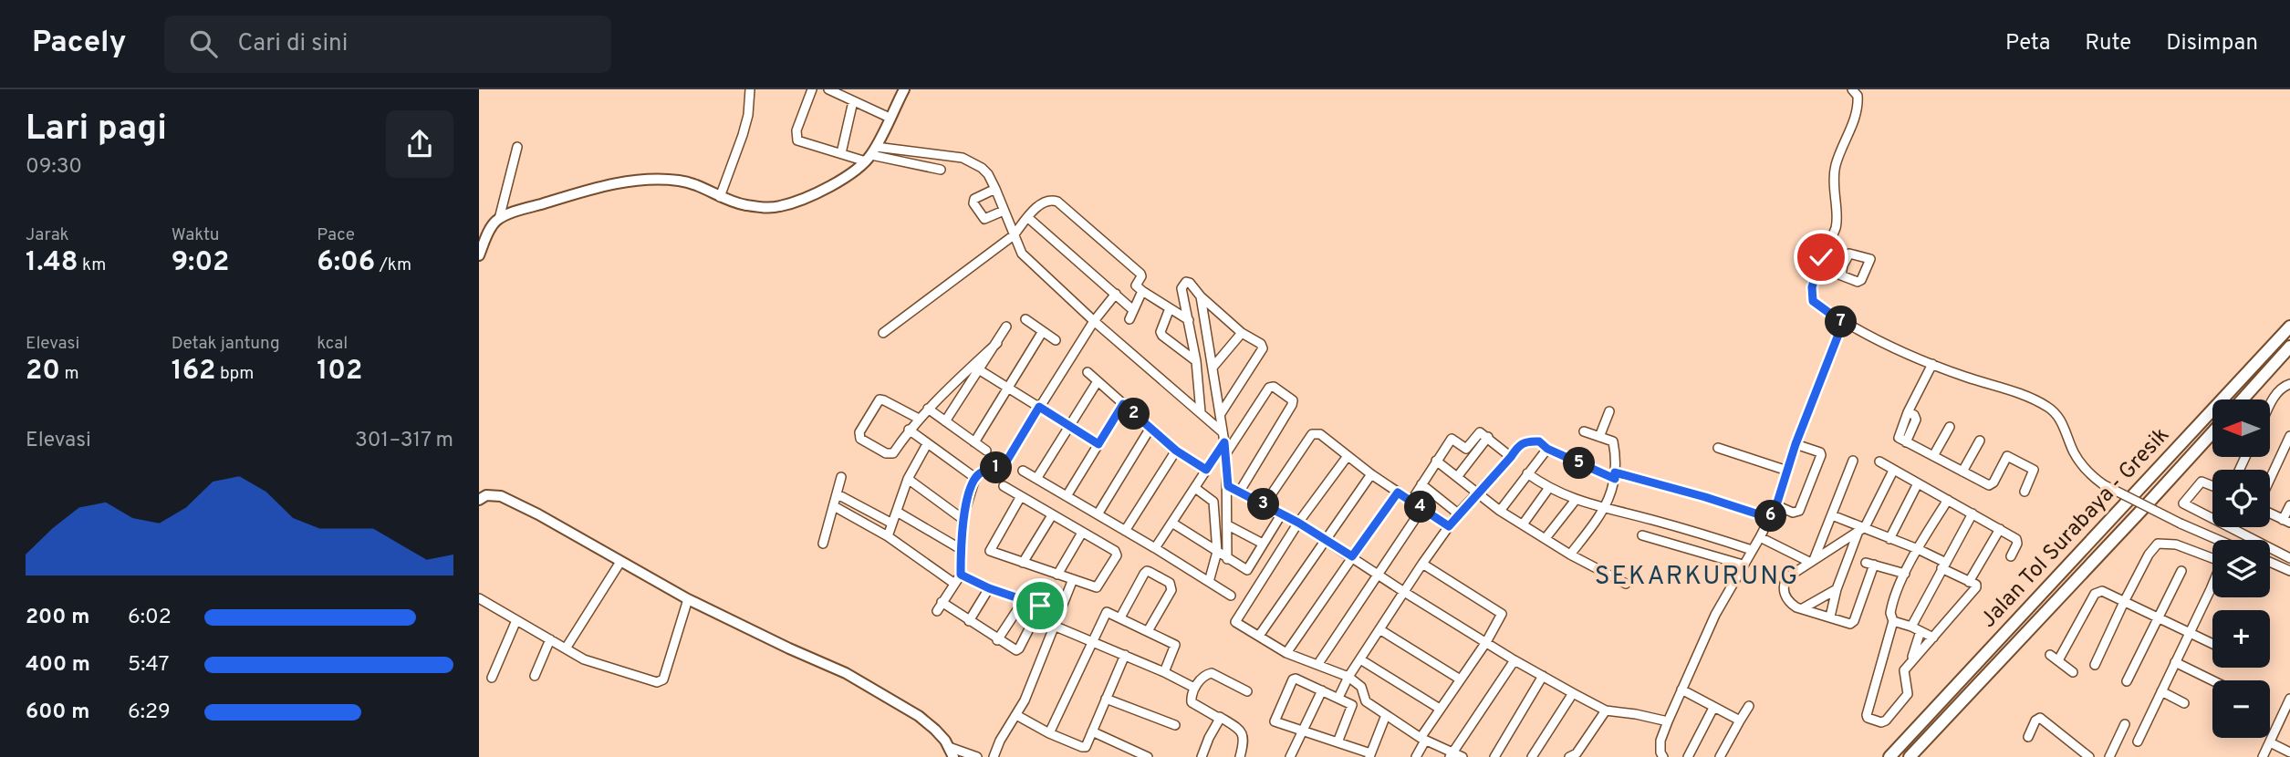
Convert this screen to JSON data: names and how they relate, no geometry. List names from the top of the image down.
{
  "streets": {
    "highway": ["Jalan Tol Surabaya - Gresik"]
  },
  "districts": ["SEKARKURUNG"],
  "north": "left",
  "page": {
    "header": "Pacely",
    "search": "Cari di sini",
    "nav": ["Peta", "Rute", "Disimpan"],
    "heading": ["Lari pagi", "09:30"],
    "stats": [
      ["Jarak", "1.48 km"],
      ["Waktu", "9:02"],
      ["Pace", "6:06 /km"],
      ["Elevasi", "20 m"],
      ["Detak jantung", "162 bpm"],
      ["kcal", "102"]
    ],
    "pins": [
      "7",
      "2",
      "5",
      "1",
      "3",
      "4",
      "6"
    ],
    "map_buttons": ["+", "−"],
    "chart": ["Elevasi", "301–317 m"],
    "list": [
      {
        "name": "200 m",
        "note": "6:02"
      },
      {
        "name": "400 m",
        "note": "5:47"
      },
      {
        "name": "600 m",
        "note": "6:29"
      }
    ]
  }
}
